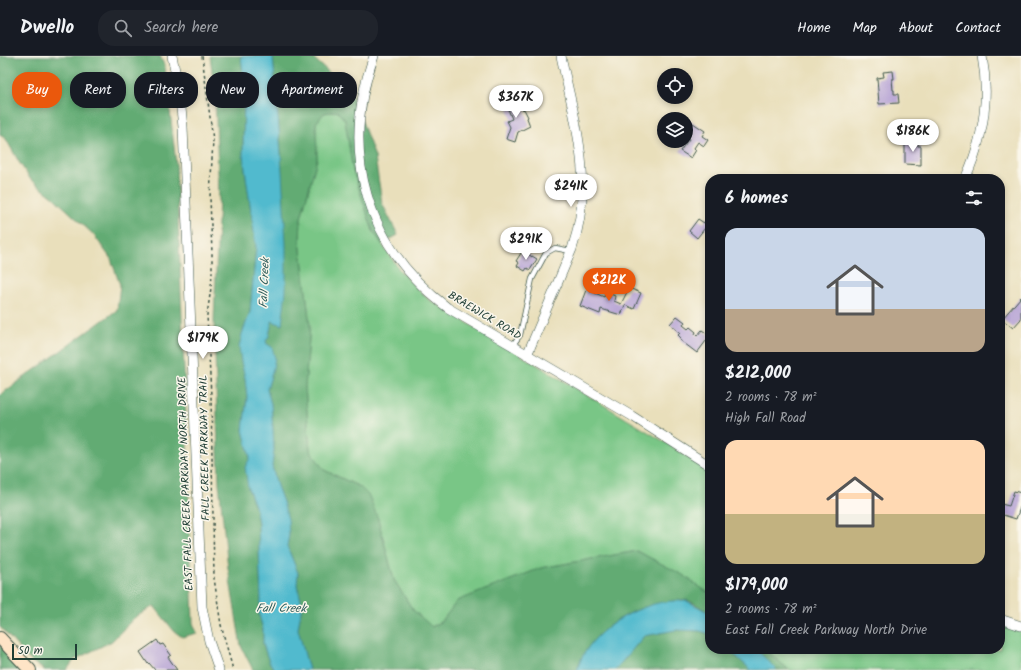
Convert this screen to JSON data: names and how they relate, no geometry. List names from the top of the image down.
{
  "streets": {
    "street": ["BRAEWICK ROAD", "EAST FALL CREEK PARKWAY NORTH DRIVE"],
    "path": ["FALL CREEK PARKWAY TRAIL"]
  },
  "water": ["Fall Creek"],
  "scale_bar": "50 m",
  "page": {
    "header": "Dwello",
    "search": "Search here",
    "nav": [
      "Home",
      "Map",
      "About",
      "Contact"
    ],
    "chip": [
      "Buy",
      "Rent",
      "Filters",
      "New",
      "Apartment"
    ],
    "price": [
      "$367K",
      "$186K",
      "$241K",
      "$291K",
      "$212K",
      "$179K"
    ],
    "heading": "6 homes",
    "list": [
      {
        "name": "$212,000",
        "note": "2 rooms · 78 m² · High Fall Road"
      },
      {
        "name": "$179,000",
        "note": "2 rooms · 78 m² · East Fall Creek Parkway North Drive"
      }
    ],
    "scale": "50 m"
  }
}
